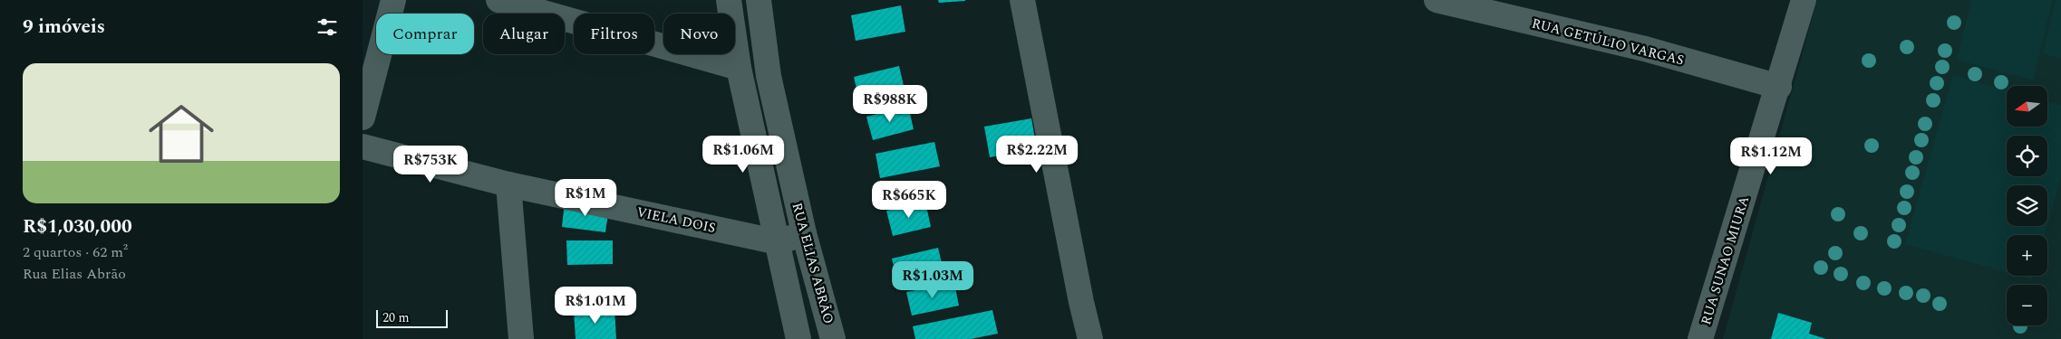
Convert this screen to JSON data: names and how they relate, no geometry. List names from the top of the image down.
{
  "streets": {
    "street": [
      "RUA GETÚLIO VARGAS",
      "VIELA DOIS",
      "RUA SUNAO MIURA",
      "RUA ELIAS ABRÃO"
    ]
  },
  "crossings": [
    ["RUA GETÚLIO VARGAS", "RUA SUNAO MIURA"]
  ],
  "scale_bar": "20 m",
  "north": "left",
  "page": {
    "heading": "9 imóveis",
    "chip": [
      "Comprar",
      "Alugar",
      "Filtros",
      "Novo"
    ],
    "list": [
      {
        "name": "R$1,030,000",
        "note": "2 quartos · 62 m² · Rua Elias Abrão"
      }
    ],
    "price": [
      "R$988K",
      "R$1.06M",
      "R$2.22M",
      "R$1.12M",
      "R$753K",
      "R$1M",
      "R$665K",
      "R$1.03M",
      "R$1.01M"
    ],
    "map_buttons": ["+", "−"],
    "scale": "20 m"
  }
}
